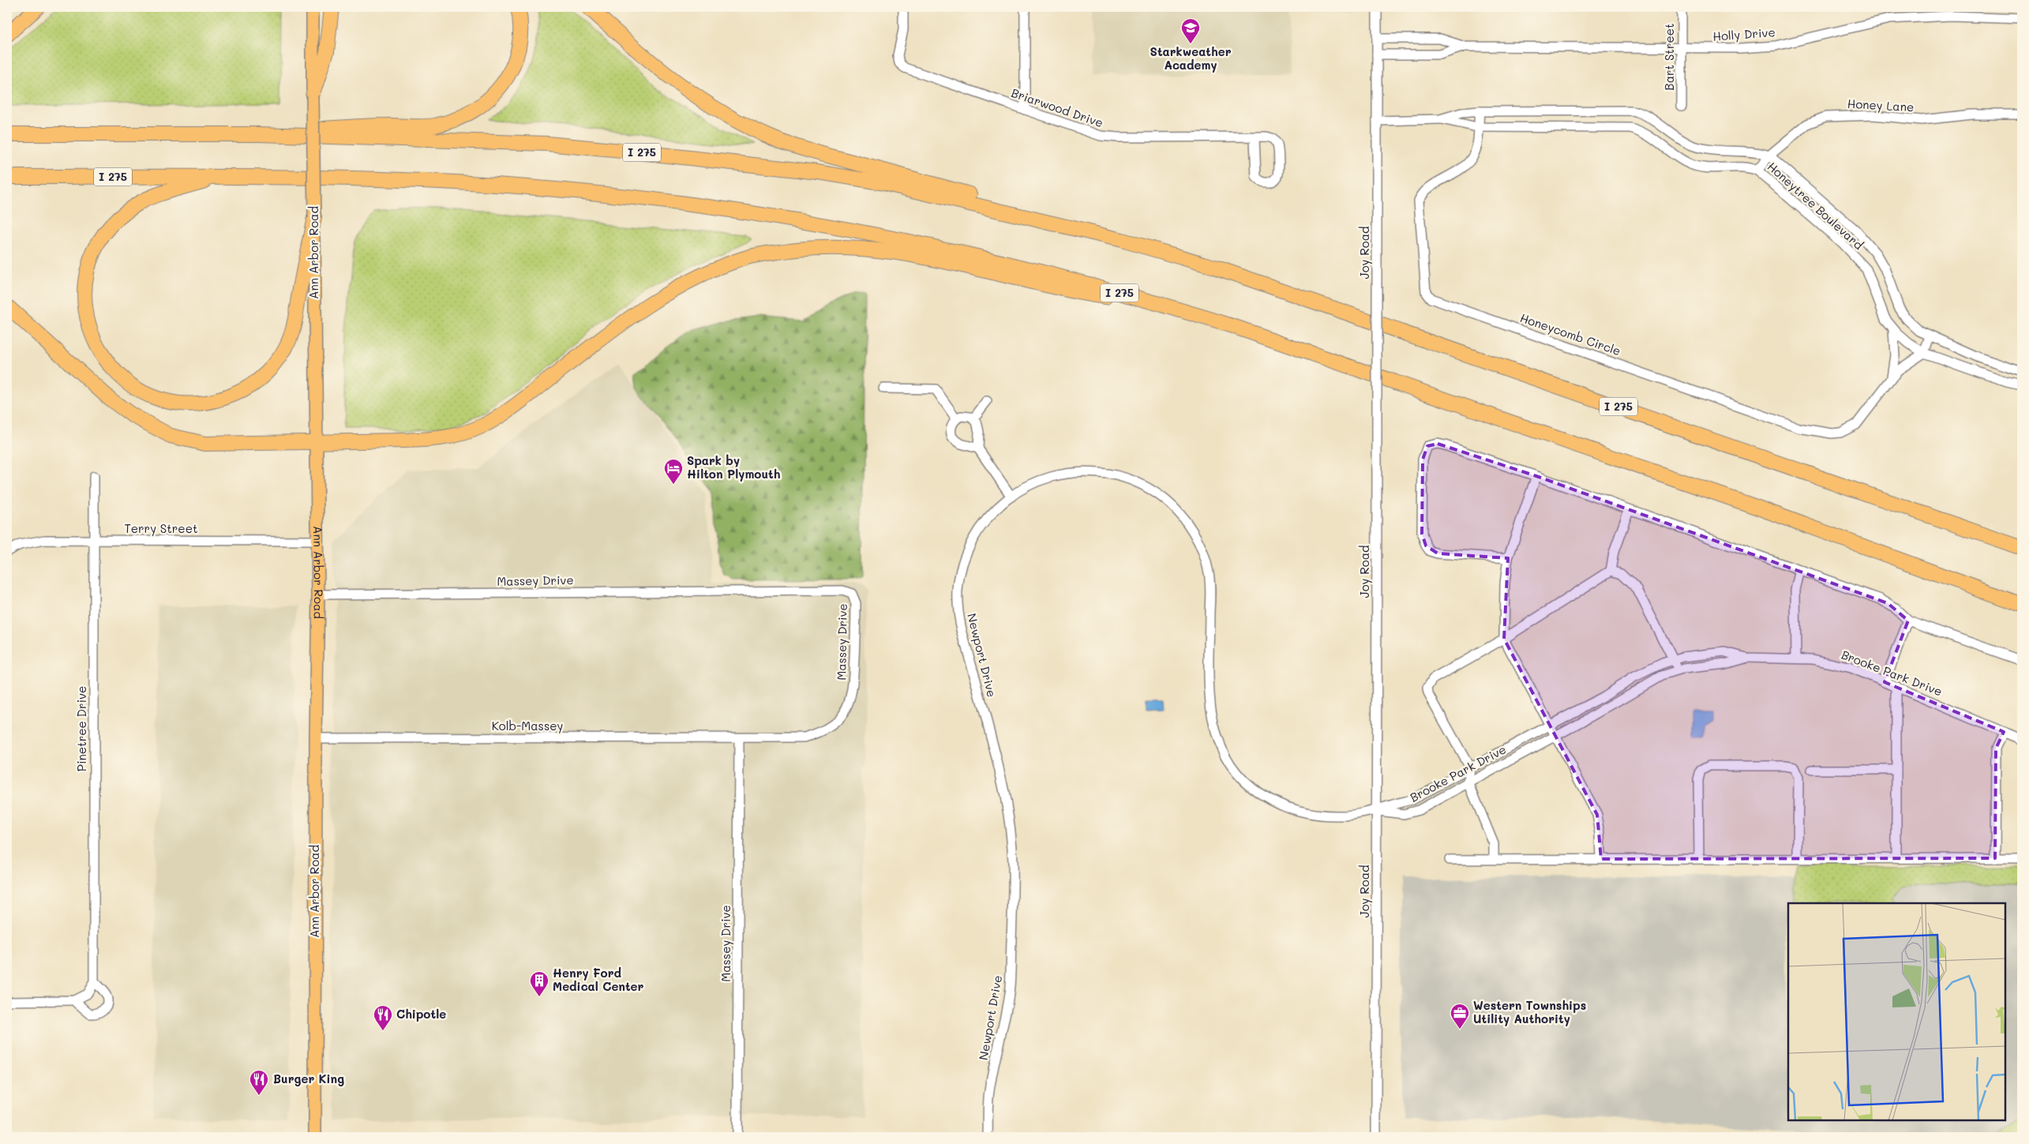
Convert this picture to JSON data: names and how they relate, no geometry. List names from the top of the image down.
{
  "streets": {
    "highway": ["I 275"],
    "main road": ["Ann Arbor Road"],
    "street": [
      "Holly Drive",
      "Bart Street",
      "Honey Lane",
      "Briarwood Drive",
      "Honeytree Boulevard",
      "Joy Road",
      "Honeycomb Circle",
      "Terry Street",
      "Massey Drive",
      "Newport Drive",
      "Brooke Park Drive",
      "Kolb-Massey",
      "Pinetree Drive"
    ]
  },
  "crossings": [
    ["Holly Drive", "Bart Street"],
    ["Holly Drive", "Joy Road"],
    ["Honey Lane", "Honeytree Boulevard"],
    ["Honeytree Boulevard", "Joy Road"],
    ["Honeytree Boulevard", "Honeycomb Circle"],
    ["Ann Arbor Road", "Terry Street"],
    ["Ann Arbor Road", "Massey Drive"],
    ["Ann Arbor Road", "Kolb-Massey"],
    ["Joy Road", "Newport Drive"],
    ["Joy Road", "Brooke Park Drive"],
    ["Terry Street", "Pinetree Drive"],
    ["Massey Drive", "Kolb-Massey"],
    ["Newport Drive", "Brooke Park Drive"]
  ],
  "places": {
    "school or university": ["Starkweather Academy"],
    "hotel": ["Spark by Hilton Plymouth"],
    "building": ["Henry Ford Medical Center"],
    "office": ["Western Townships Utility Authority"],
    "restaurant": ["Chipotle", "Burger King"]
  }
}
